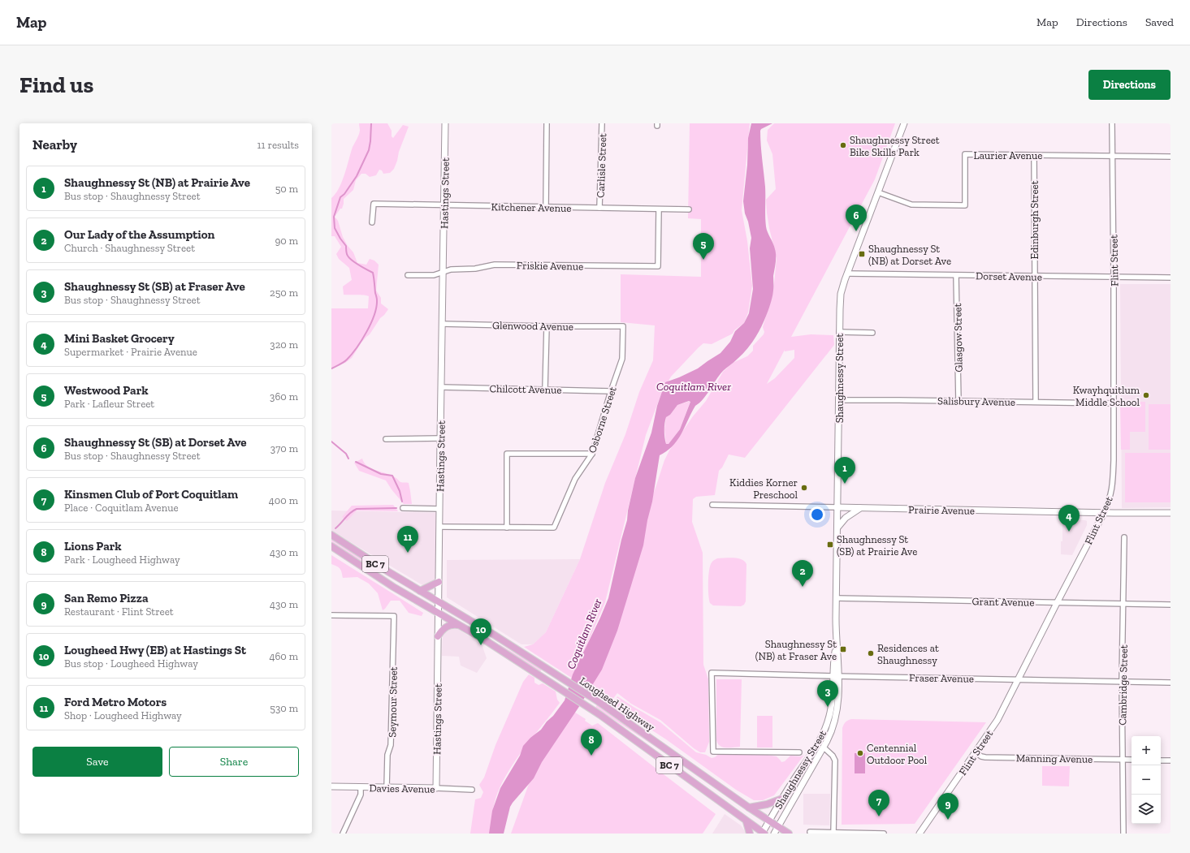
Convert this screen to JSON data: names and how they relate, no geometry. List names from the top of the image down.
{
  "streets": {
    "main road": [
      "Hastings Street",
      "Flint Street",
      "Shaughnessy Street",
      "Prairie Avenue",
      "BC 7",
      "Lougheed Highway",
      "Davies Avenue"
    ],
    "street": [
      "Laurier Avenue",
      "Carlisle Street",
      "Kitchener Avenue",
      "Edinburgh Street",
      "Friskie Avenue",
      "Dorset Avenue",
      "Glenwood Avenue",
      "Glasgow Street",
      "Chilcott Avenue",
      "Salisbury Avenue",
      "Osborne Street",
      "Grant Avenue",
      "Fraser Avenue",
      "Cambridge Street",
      "Seymour Street",
      "Manning Avenue"
    ]
  },
  "crossings": [
    ["Laurier Avenue", "Edinburgh Street"],
    ["Laurier Avenue", "Flint Street"],
    ["Laurier Avenue", "Shaughnessy Street"],
    ["Carlisle Street", "Kitchener Avenue"],
    ["Hastings Street", "Kitchener Avenue"],
    ["Hastings Street", "Friskie Avenue"],
    ["Hastings Street", "Glenwood Avenue"],
    ["Hastings Street", "Chilcott Avenue"],
    ["Hastings Street", "Osborne Street"],
    ["Hastings Street", "Lougheed Highway"],
    ["Hastings Street", "Davies Avenue"],
    ["Kitchener Avenue", "Friskie Avenue"],
    ["Edinburgh Street", "Dorset Avenue"],
    ["Edinburgh Street", "Salisbury Avenue"],
    ["Flint Street", "Dorset Avenue"],
    ["Flint Street", "Salisbury Avenue"],
    ["Flint Street", "Prairie Avenue"],
    ["Flint Street", "Grant Avenue"],
    ["Flint Street", "Fraser Avenue"],
    ["Flint Street", "Manning Avenue"],
    ["Dorset Avenue", "Glasgow Street"],
    ["Dorset Avenue", "Shaughnessy Street"],
    ["Glenwood Avenue", "Osborne Street"],
    ["Glasgow Street", "Salisbury Avenue"],
    ["Shaughnessy Street", "Salisbury Avenue"],
    ["Shaughnessy Street", "Prairie Avenue"],
    ["Shaughnessy Street", "Grant Avenue"],
    ["Shaughnessy Street", "Fraser Avenue"],
    ["Shaughnessy Street", "Lougheed Highway"],
    ["Chilcott Avenue", "Osborne Street"],
    ["Grant Avenue", "Cambridge Street"],
    ["Fraser Avenue", "Cambridge Street"],
    ["Cambridge Street", "Manning Avenue"],
    ["Seymour Street", "Davies Avenue"]
  ],
  "water": ["Coquitlam River"],
  "places": {
    "other": [
      "Shaughnessy Street Bike Skills Park",
      "Kwayhquitlum Middle School",
      "Kiddies Korner Preschool",
      "Residences at Shaughnessy",
      "Centennial Outdoor Pool"
    ],
    "transit": ["Shaughnessy St (NB) at Dorset Ave", "Shaughnessy St (SB) at Prairie Ave", "Shaughnessy St (NB) at Fraser Ave"]
  },
  "page": {
    "header": "Map",
    "nav": ["Map", "Directions", "Saved"],
    "buttons": [
      "Directions",
      ["Save", "Share"]
    ],
    "title": "Find us",
    "heading": ["Nearby", "11 results"],
    "list": [
      {
        "mark": "1",
        "name": "Shaughnessy St (NB) at Prairie Ave",
        "note": "Bus stop · Shaughnessy Street",
        "value": "50 m"
      },
      {
        "mark": "2",
        "name": "Our Lady of the Assumption",
        "note": "Church · Shaughnessy Street",
        "value": "90 m"
      },
      {
        "mark": "3",
        "name": "Shaughnessy St (SB) at Fraser Ave",
        "note": "Bus stop · Shaughnessy Street",
        "value": "250 m"
      },
      {
        "mark": "4",
        "name": "Mini Basket Grocery",
        "note": "Supermarket · Prairie Avenue",
        "value": "320 m"
      },
      {
        "mark": "5",
        "name": "Westwood Park",
        "note": "Park · Lafleur Street",
        "value": "360 m"
      },
      {
        "mark": "6",
        "name": "Shaughnessy St (SB) at Dorset Ave",
        "note": "Bus stop · Shaughnessy Street",
        "value": "370 m"
      },
      {
        "mark": "7",
        "name": "Kinsmen Club of Port Coquitlam",
        "note": "Place · Coquitlam Avenue",
        "value": "400 m"
      },
      {
        "mark": "8",
        "name": "Lions Park",
        "note": "Park · Lougheed Highway",
        "value": "430 m"
      },
      {
        "mark": "9",
        "name": "San Remo Pizza",
        "note": "Restaurant · Flint Street",
        "value": "430 m"
      },
      {
        "mark": "10",
        "name": "Lougheed Hwy (EB) at Hastings St",
        "note": "Bus stop · Lougheed Highway",
        "value": "460 m"
      },
      {
        "mark": "11",
        "name": "Ford Metro Motors",
        "note": "Shop · Lougheed Highway",
        "value": "530 m"
      }
    ],
    "pins": [
      "6",
      "5",
      "1",
      "4",
      "11",
      "2",
      "10",
      "3",
      "8",
      "7",
      "9"
    ],
    "map_buttons": ["+", "−"]
  }
}
